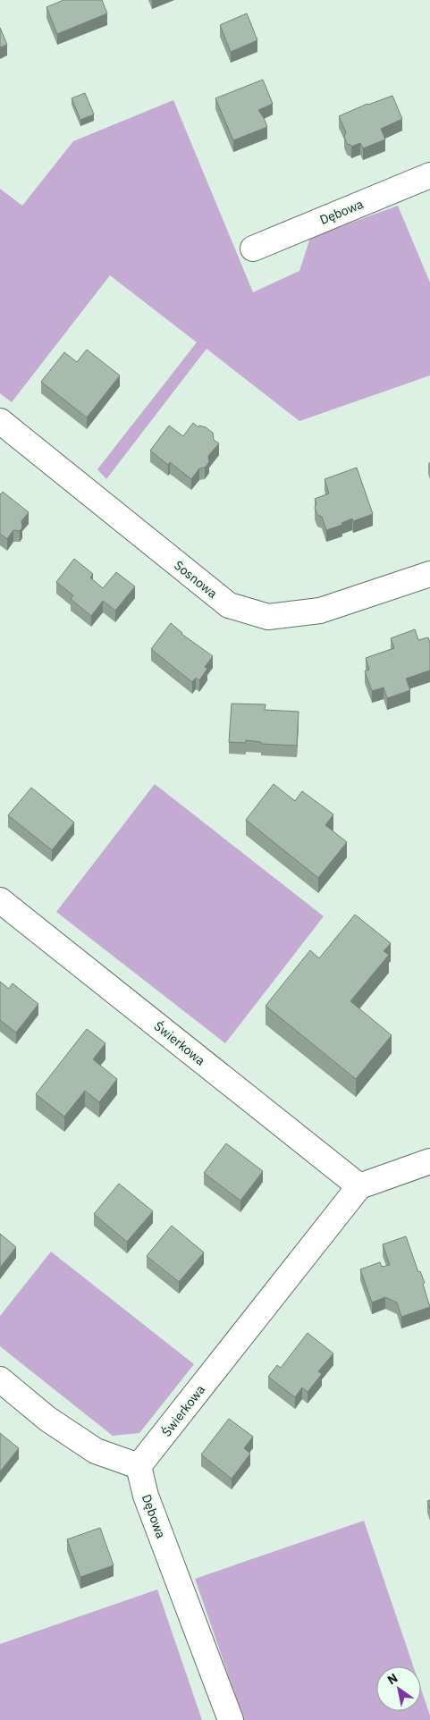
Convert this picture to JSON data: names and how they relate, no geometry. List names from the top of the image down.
{
  "streets": {
    "street": ["Dębowa", "Sosnowa", "Świerkowa"]
  },
  "crossings": [
    ["Dębowa", "Świerkowa"]
  ],
  "north": "top left"
}
